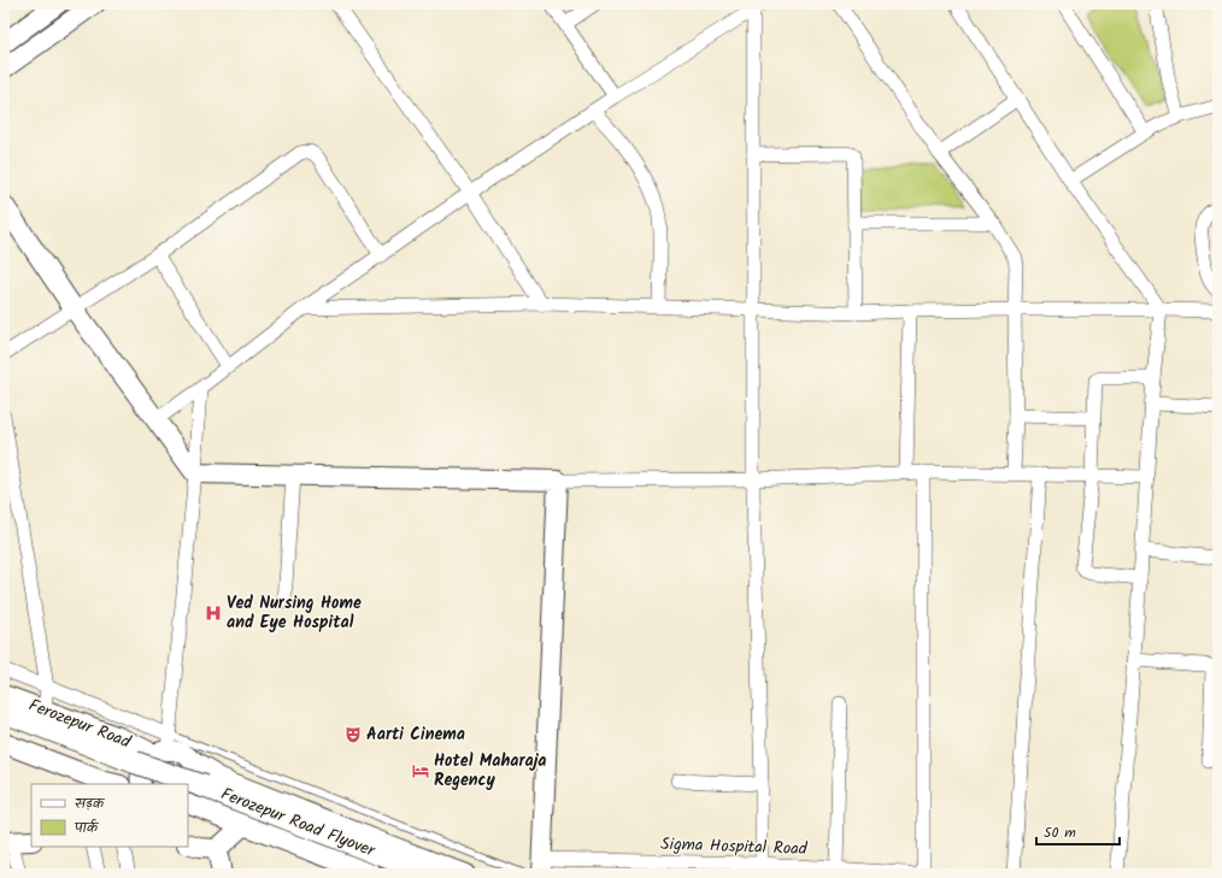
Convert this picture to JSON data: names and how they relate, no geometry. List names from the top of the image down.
{
  "streets": {
    "main road": ["Ferozepur Road", "Ferozepur Road Flyover"],
    "street": ["Sigma Hospital Road"]
  },
  "crossings": [
    ["Ferozepur Road", "Ferozepur Road Flyover"]
  ],
  "places": {
    "hospital": ["Ved Nursing Home and Eye Hospital"],
    "theatre": ["Aarti Cinema"],
    "hotel": ["Hotel Maharaja Regency"]
  },
  "legend": ["सड़क", "पार्क"],
  "scale_bar": "50 m"
}
